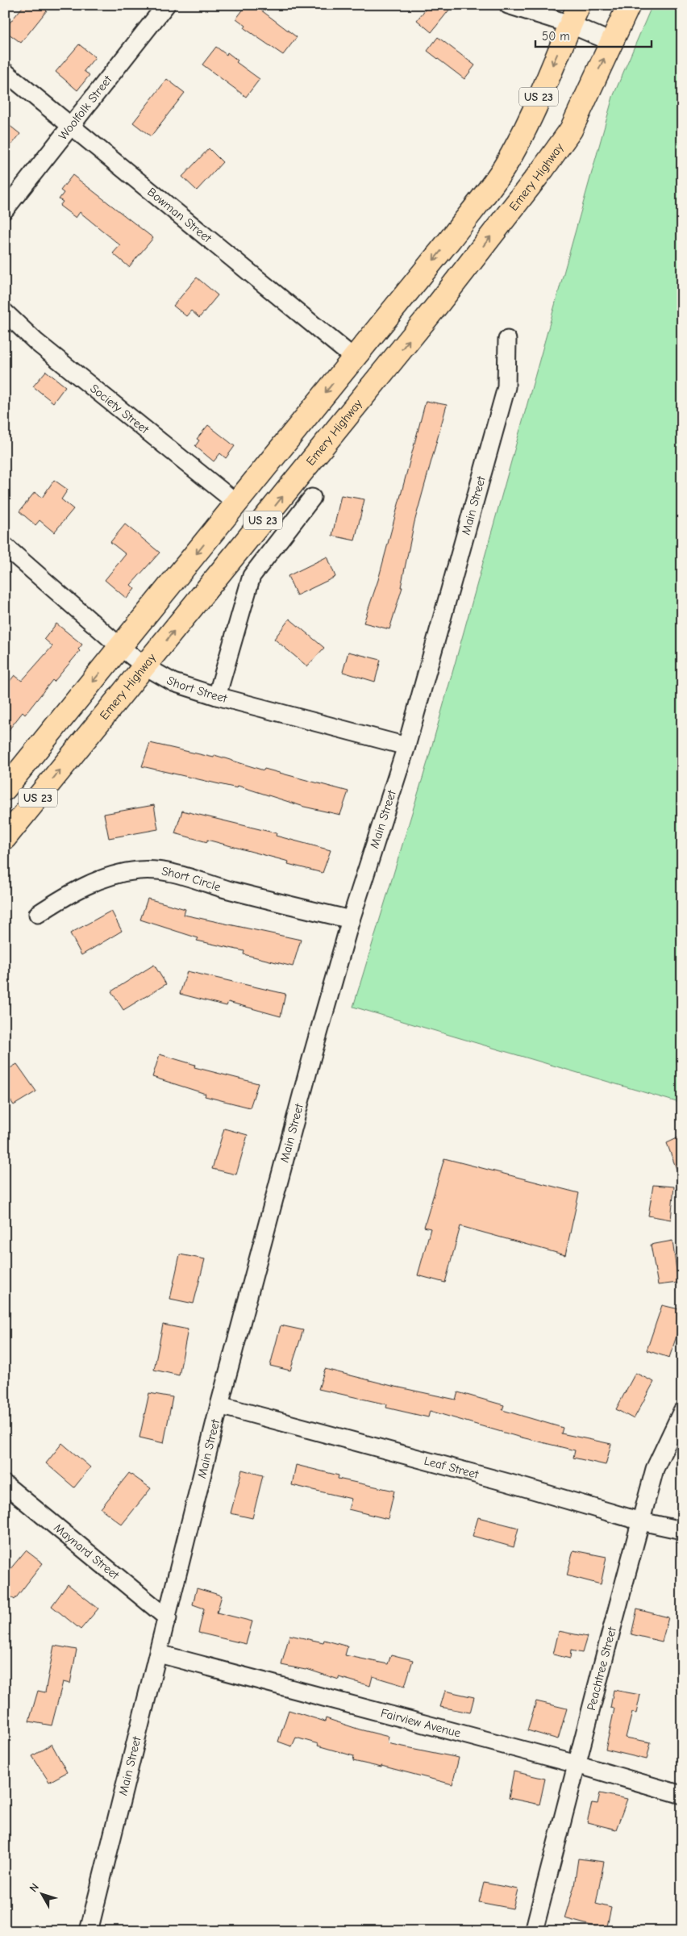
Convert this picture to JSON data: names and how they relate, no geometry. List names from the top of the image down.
{
  "streets": {
    "highway": ["US 23", "Emery Highway"],
    "street": [
      "Woolfolk Street",
      "Bowman Street",
      "Society Street",
      "Main Street",
      "Short Street",
      "Short Circle",
      "Leaf Street",
      "Maynard Street",
      "Peachtree Street",
      "Fairview Avenue"
    ]
  },
  "crossings": [
    ["US 23", "Bowman Street"],
    ["US 23", "Society Street"],
    ["US 23", "Short Street"],
    ["Woolfolk Street", "Bowman Street"],
    ["Emery Highway", "Short Street"],
    ["Main Street", "Short Street"],
    ["Main Street", "Short Circle"],
    ["Main Street", "Leaf Street"],
    ["Main Street", "Maynard Street"],
    ["Main Street", "Fairview Avenue"],
    ["Leaf Street", "Peachtree Street"],
    ["Peachtree Street", "Fairview Avenue"]
  ],
  "scale_bar": "50 m",
  "north": "top left"
}
